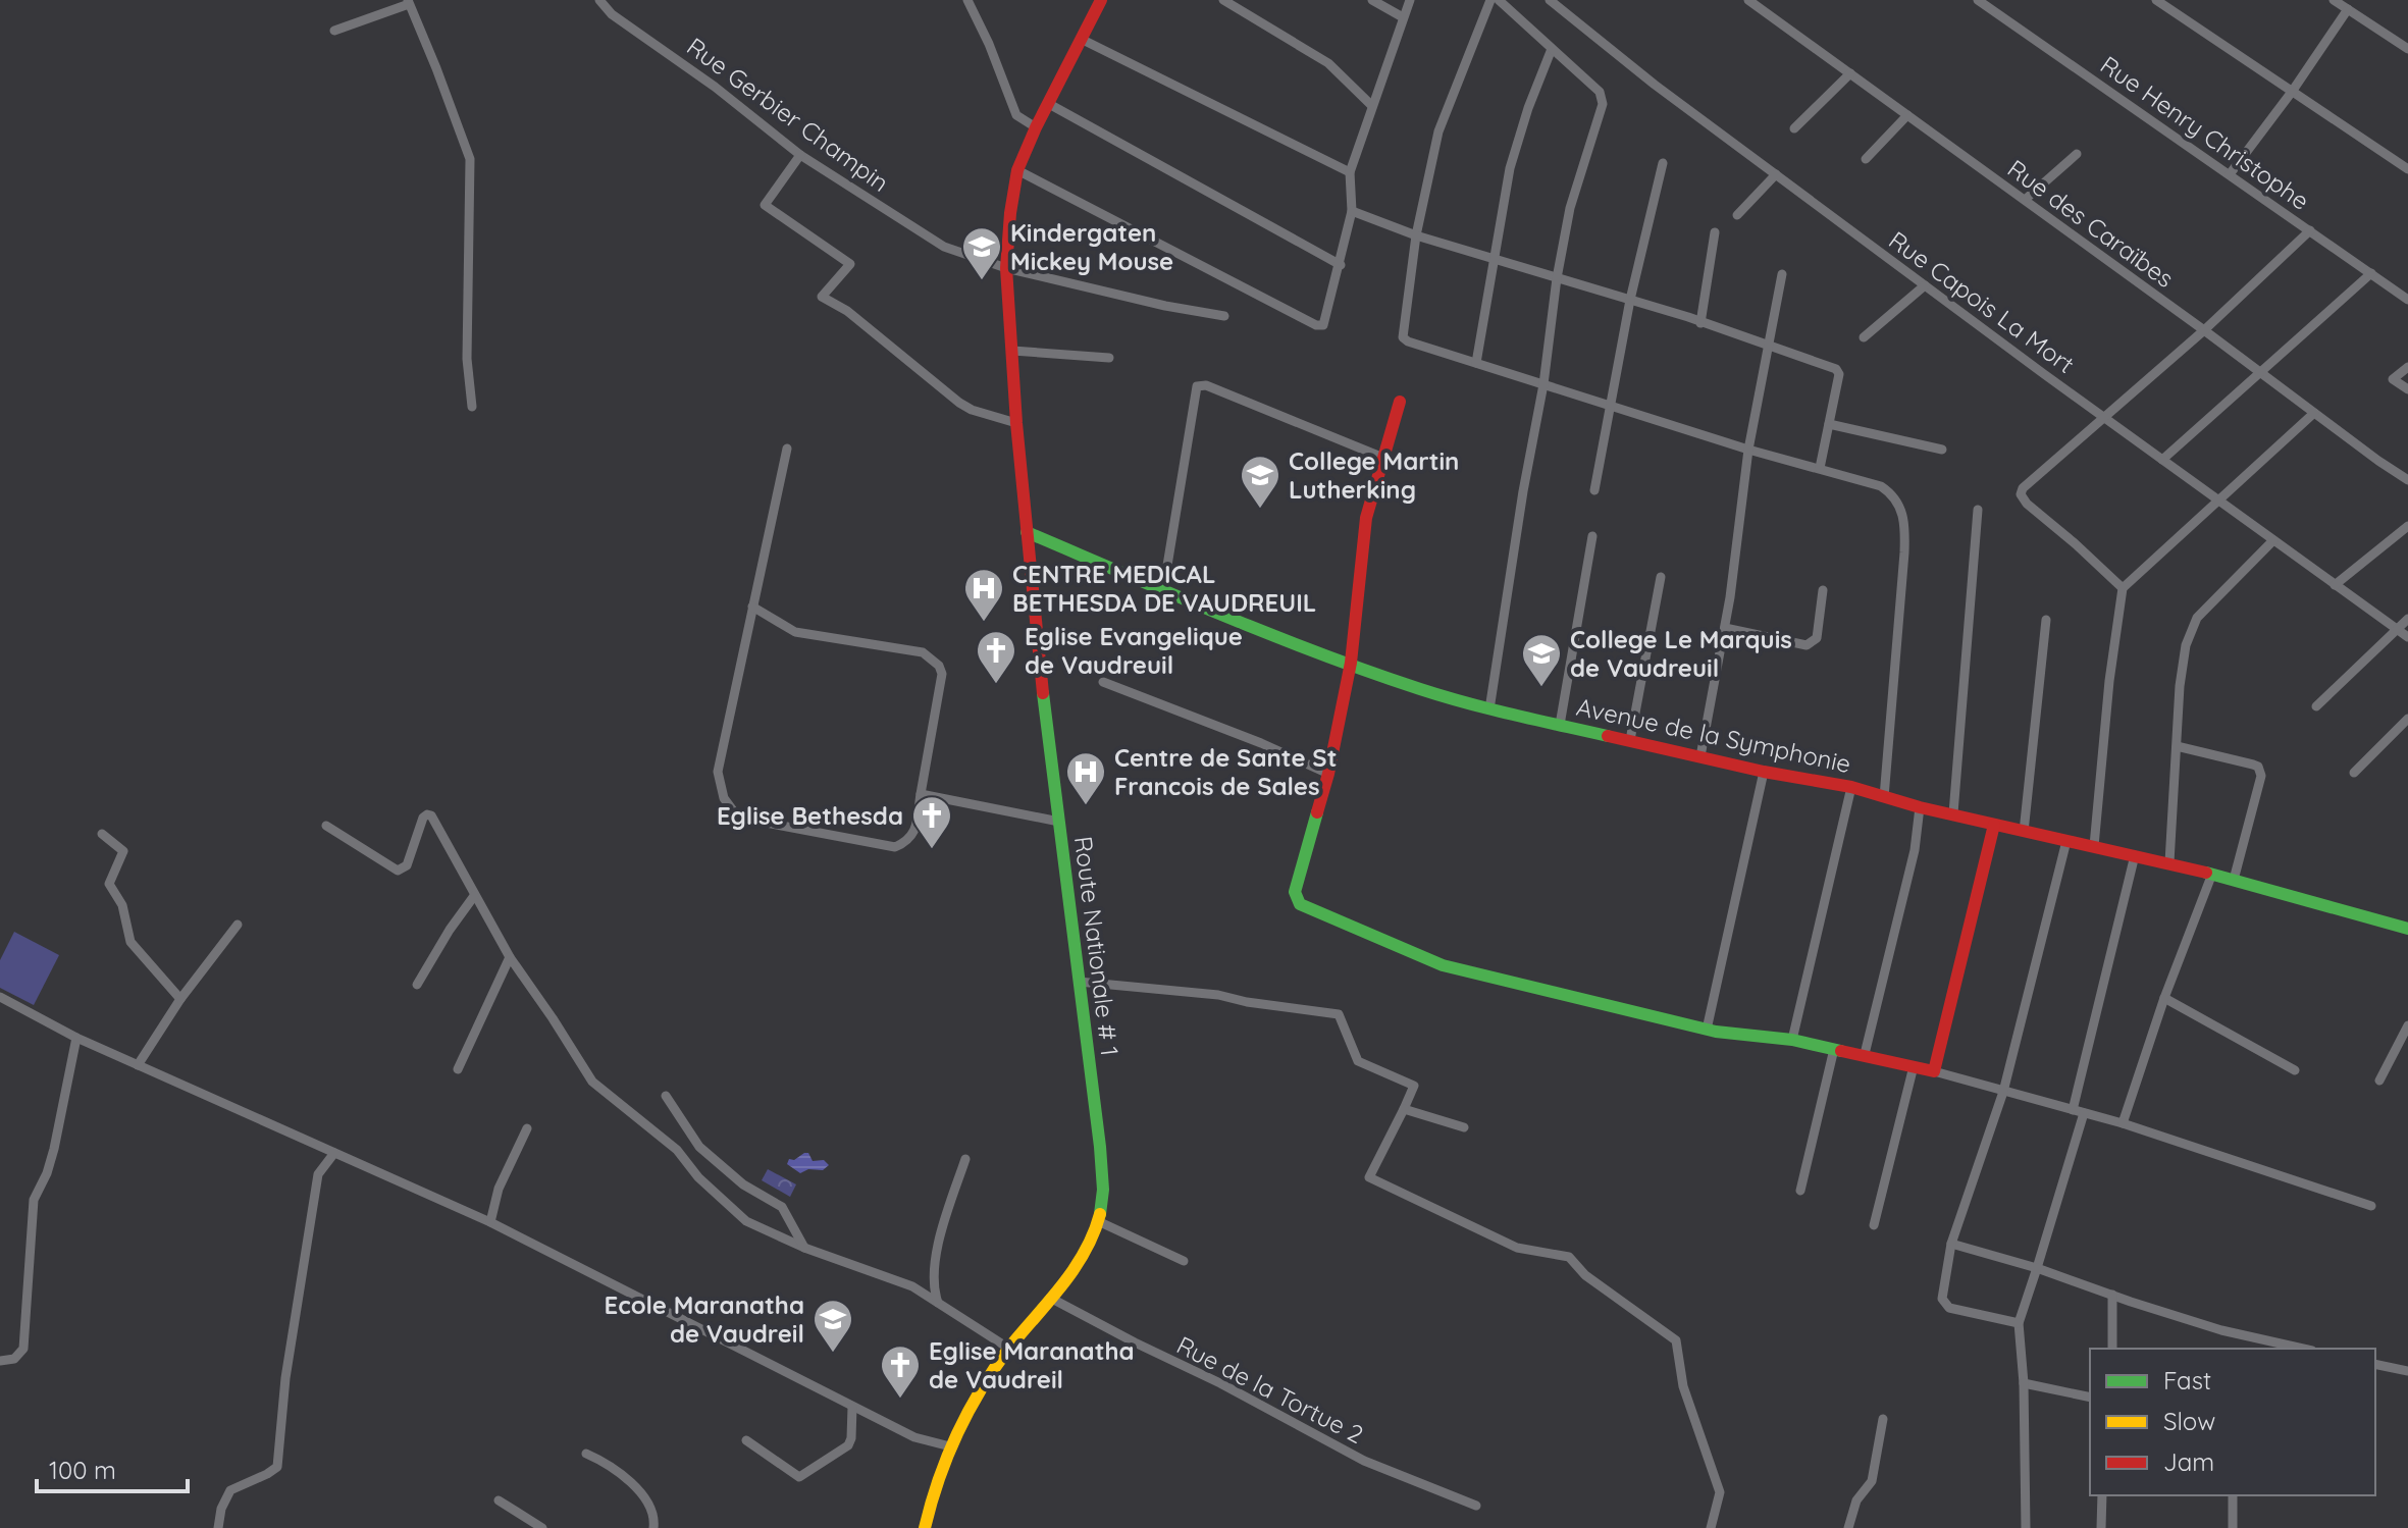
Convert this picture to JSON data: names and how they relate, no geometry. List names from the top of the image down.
{
  "streets": {
    "street": [
      "Rue Gerbier Champin",
      "Rue Henry Christophe",
      "Rue des Caraïbes",
      "Rue Capois La Mort",
      "Avenue de la Symphonie",
      "Route Nationale # 1",
      "Rue de la Tortue 2"
    ]
  },
  "crossings": [
    ["Rue Gerbier Champin", "Route Nationale # 1"],
    ["Avenue de la Symphonie", "Route Nationale # 1"],
    ["Route Nationale # 1", "Rue de la Tortue 2"]
  ],
  "places": {
    "school or university": [
      "Kindergaten Mickey Mouse",
      "College Martin Lutherking",
      "College Le Marquis de Vaudreuil",
      "Ecole Maranatha de Vaudreil"
    ],
    "hospital": ["CENTRE MEDICAL BETHESDA DE VAUDREUIL", "Centre de Sante St Francois de Sales"],
    "church": ["Eglise Evangelique de Vaudreuil", "Eglise Bethesda", "Eglise Maranatha de Vaudreil"]
  },
  "legend": ["Fast", "Slow", "Jam"],
  "scale_bar": "100 m"
}
